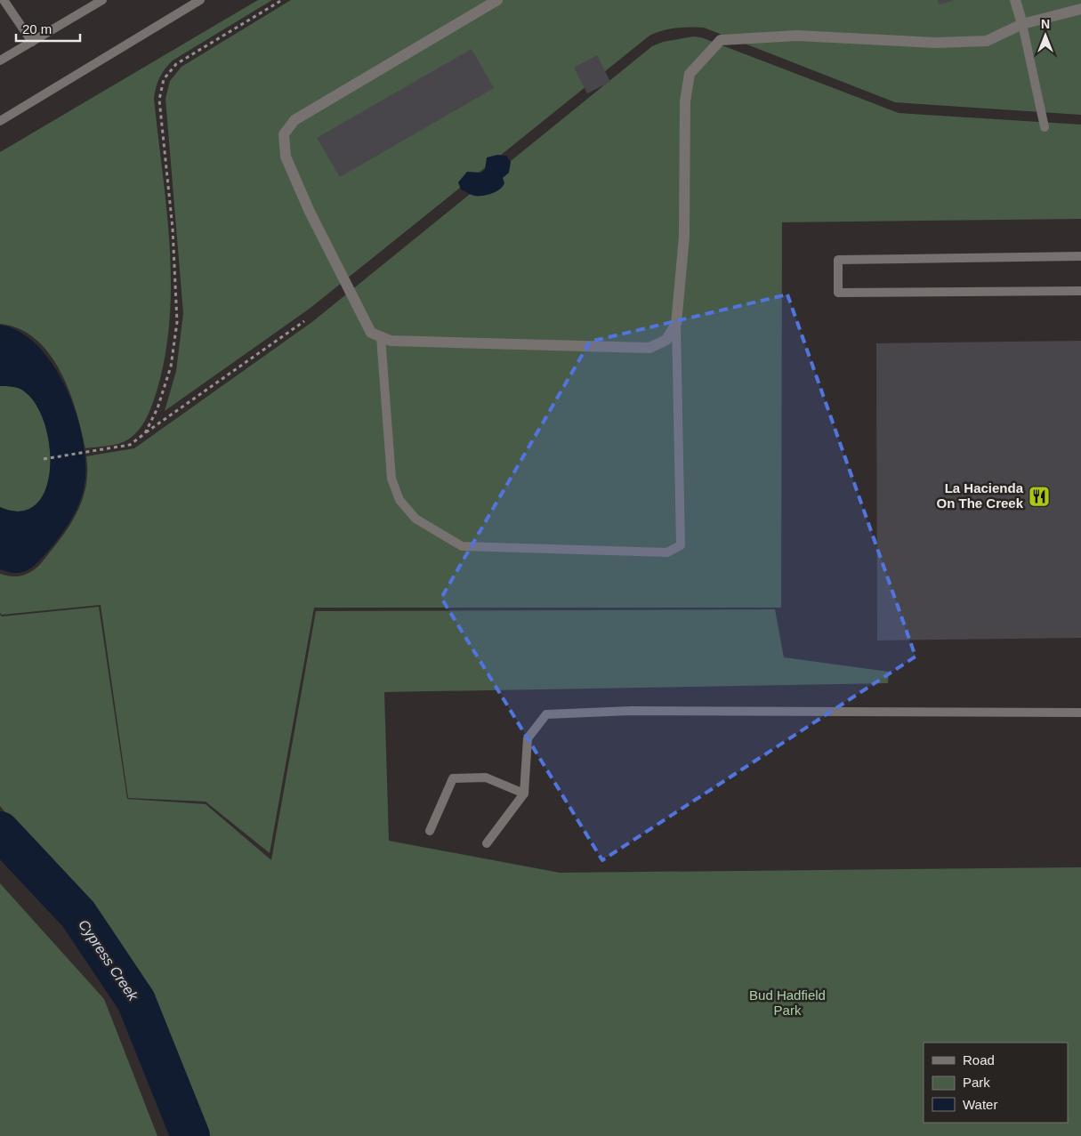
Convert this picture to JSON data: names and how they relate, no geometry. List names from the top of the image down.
{
  "water": ["Cypress Creek"],
  "parks": ["Bud Hadfield Park"],
  "places": {
    "restaurant": ["La Hacienda On The Creek"]
  },
  "legend": ["Road", "Park", "Water"],
  "scale_bar": "20 m",
  "north": "top"
}
